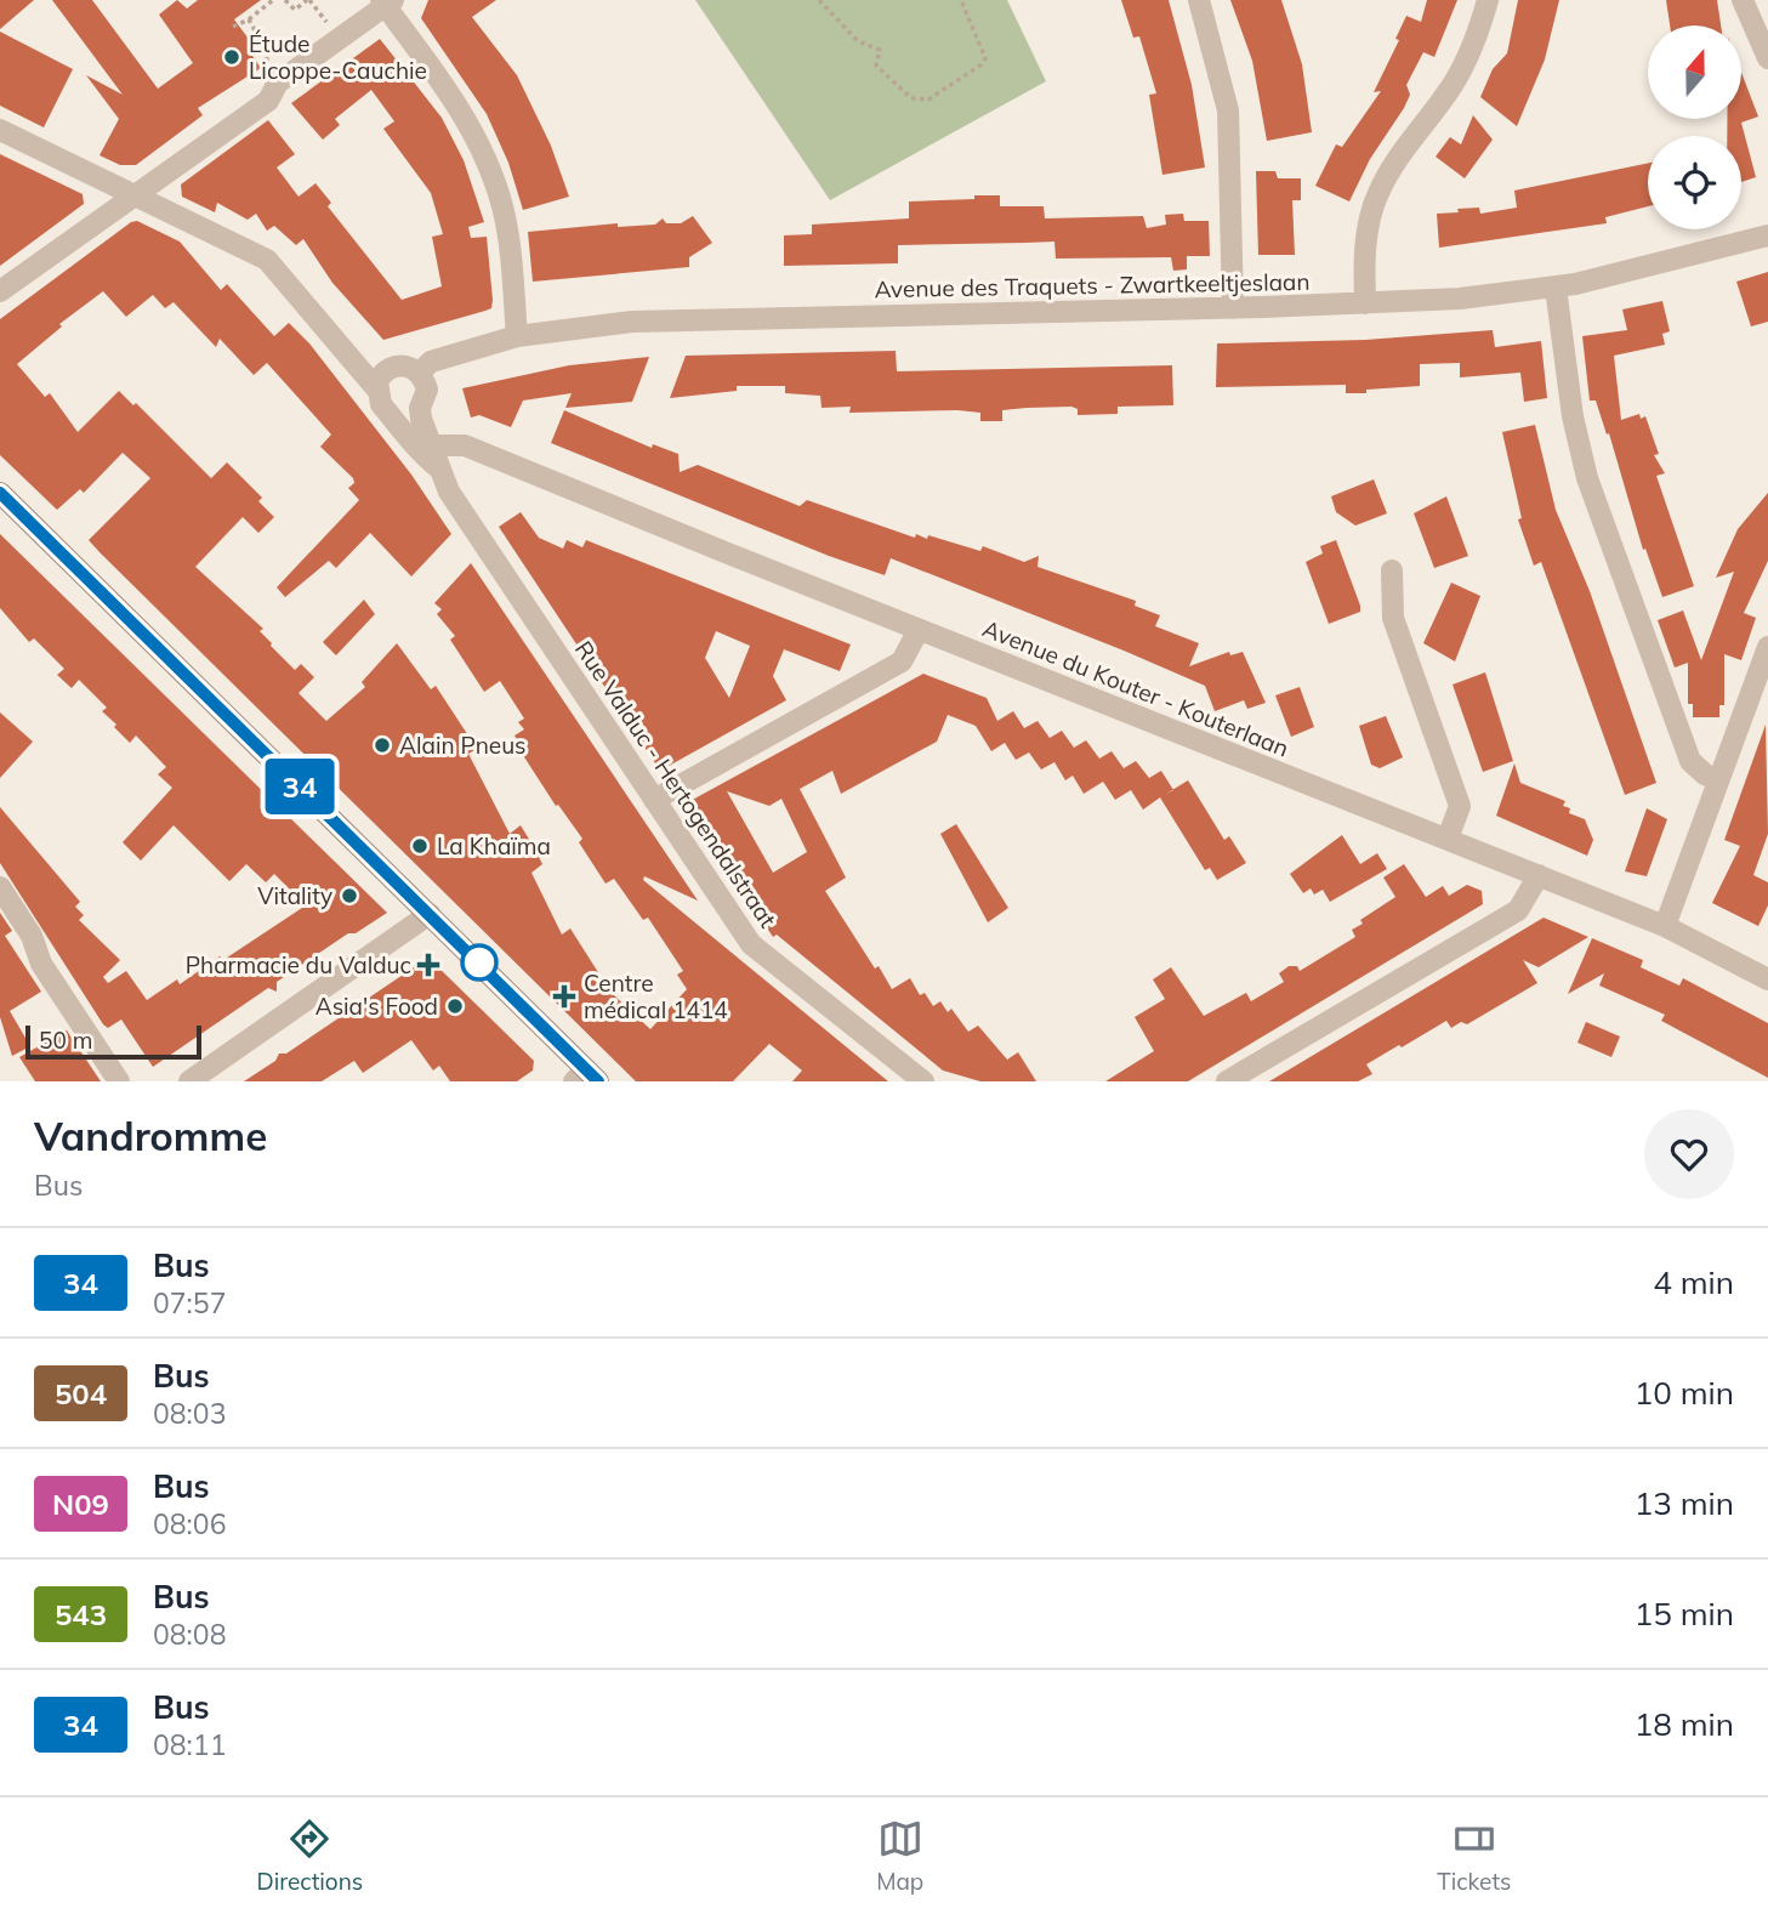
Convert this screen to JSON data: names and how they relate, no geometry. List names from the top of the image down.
{
  "streets": {
    "street": ["Avenue des Traquets - Zwartkeeltjeslaan", "Avenue du Kouter - Kouterlaan", "Rue Valduc - Hertogendalstraat"]
  },
  "crossings": [
    ["Avenue des Traquets - Zwartkeeltjeslaan", "Rue Valduc - Hertogendalstraat"],
    ["Avenue du Kouter - Kouterlaan", "Rue Valduc - Hertogendalstraat"]
  ],
  "places": {
    "other": [
      "Étude Licoppe-Cauchie",
      "Alain Pneus",
      "La Khaïma",
      "Vitality",
      "Asia's Food"
    ],
    "health": ["Pharmacie du Valduc", "Centre médical 1414"]
  },
  "lines": ["bus line 34"],
  "scale_bar": "50 m",
  "north": "top",
  "page": {
    "on_map": "34",
    "scale": "50 m",
    "heading": ["Vandromme", "Bus"],
    "list": [
      {
        "mark": "34",
        "name": "Bus",
        "note": "07:57",
        "value": "4 min"
      },
      {
        "mark": "504",
        "name": "Bus",
        "note": "08:03",
        "value": "10 min"
      },
      {
        "mark": "N09",
        "name": "Bus",
        "note": "08:06",
        "value": "13 min"
      },
      {
        "mark": "543",
        "name": "Bus",
        "note": "08:08",
        "value": "15 min"
      },
      {
        "mark": "34",
        "name": "Bus",
        "note": "08:11",
        "value": "18 min"
      }
    ],
    "tabs": ["Directions", "Map", "Tickets"]
  }
}
